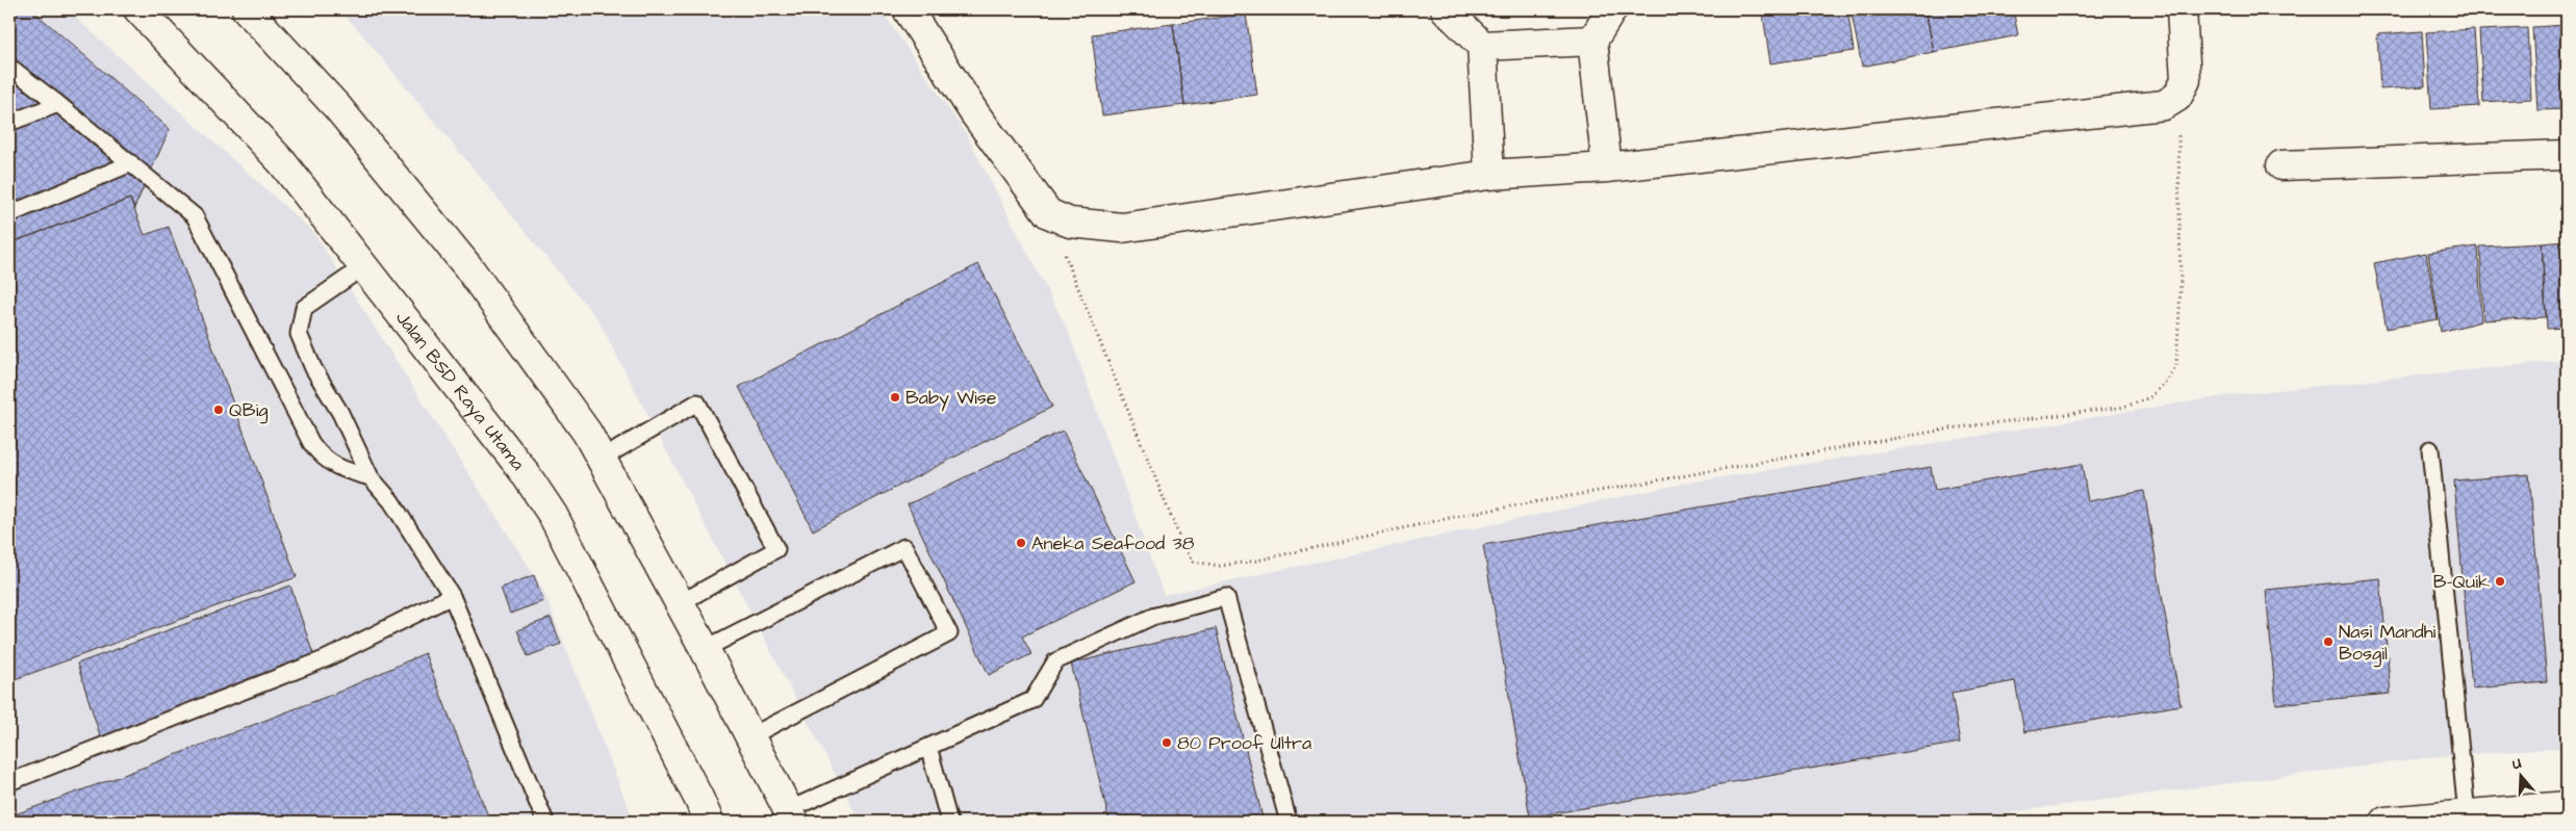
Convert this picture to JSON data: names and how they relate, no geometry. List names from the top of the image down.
{
  "streets": {
    "street": ["Jalan BSD Raya Utama"]
  },
  "places": [
    "Baby Wise",
    "QBig",
    "Aneka Seafood 38",
    "B-Quik",
    "Nasi Mandhi Bosgil",
    "80 Proof Ultra"
  ],
  "north": "top"
}
